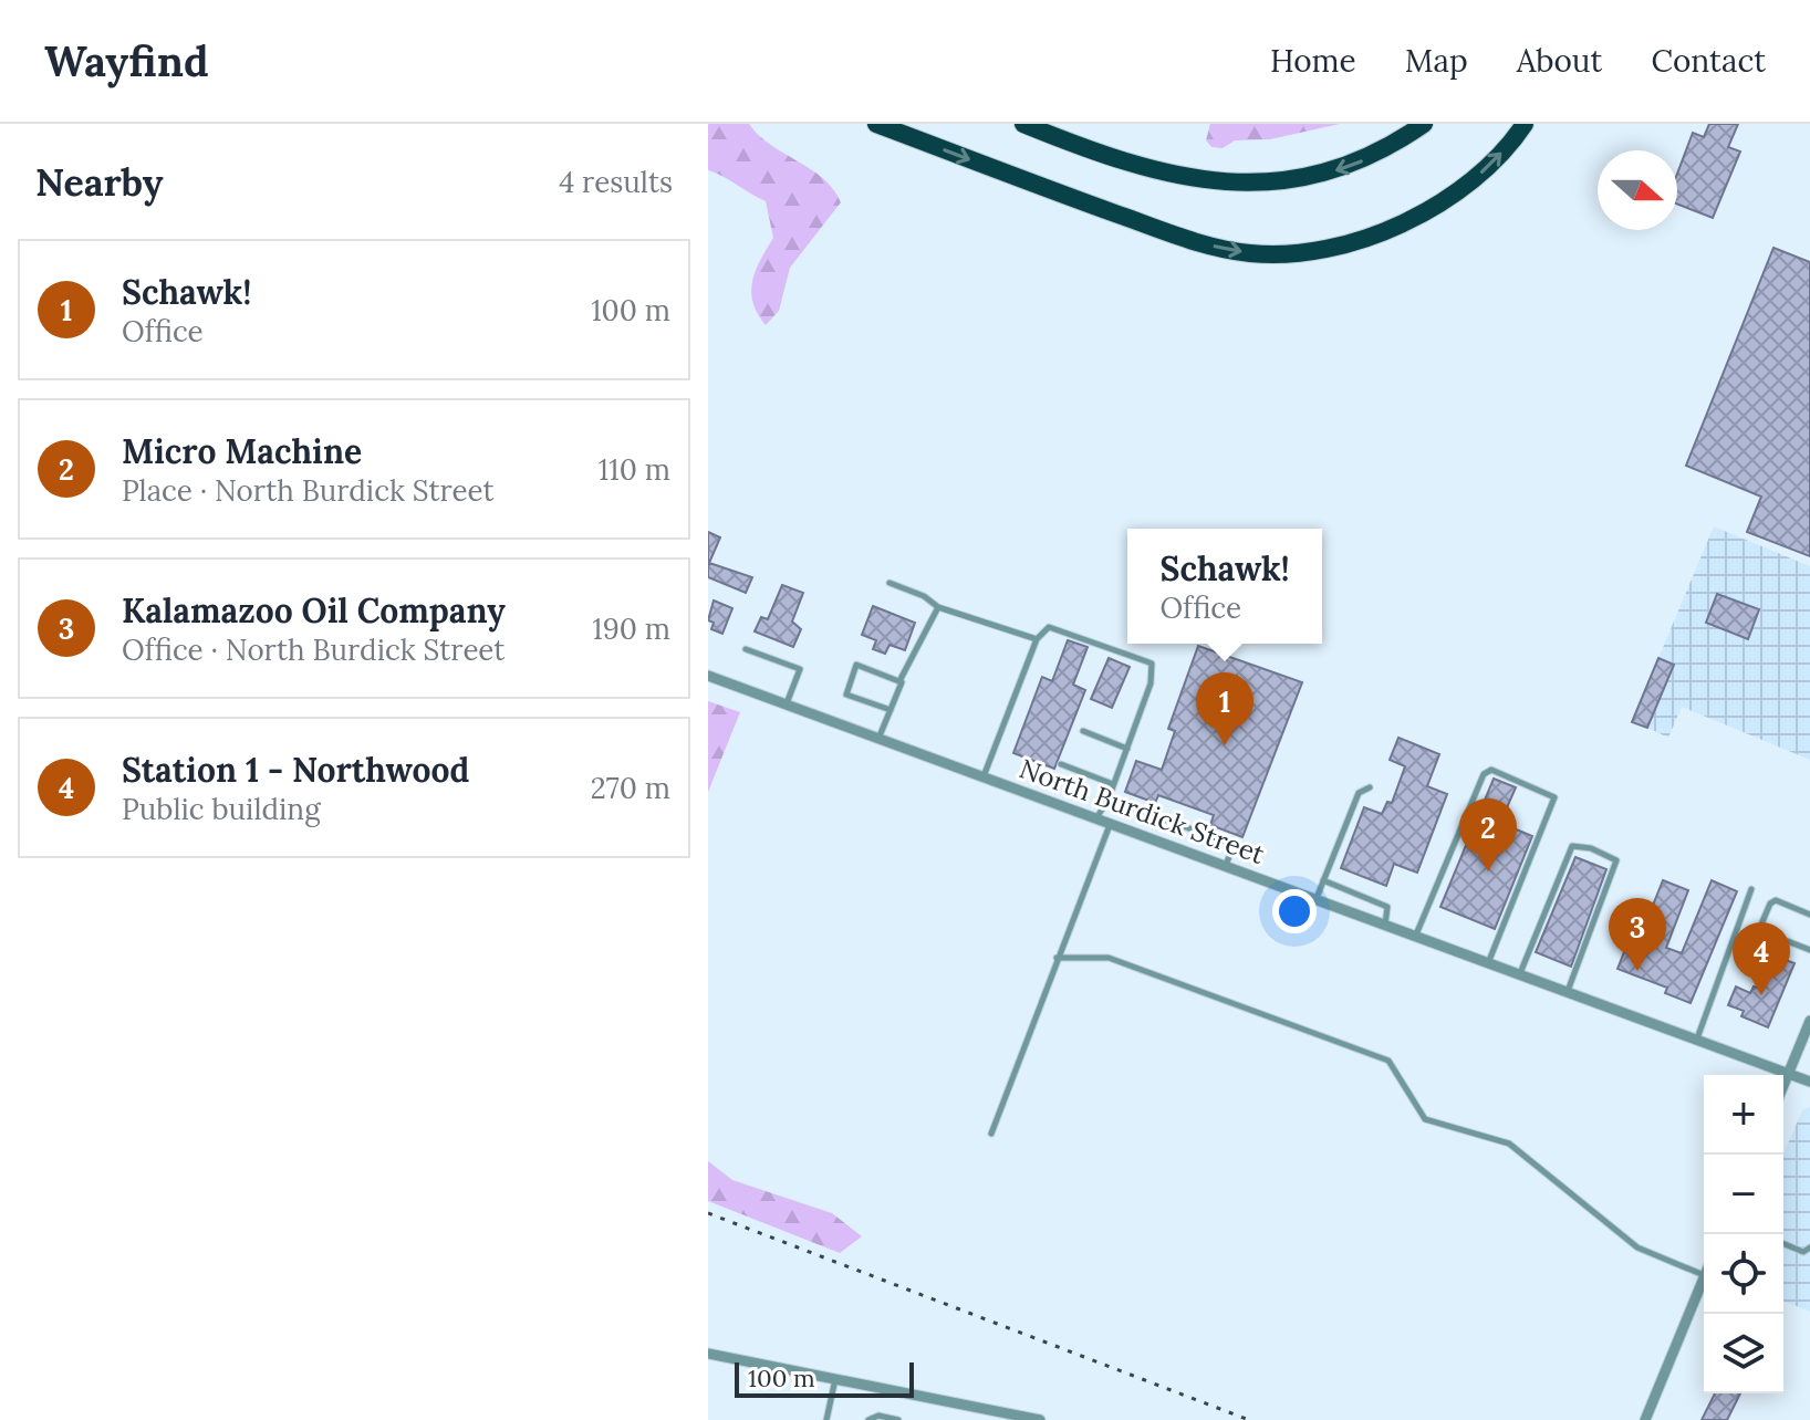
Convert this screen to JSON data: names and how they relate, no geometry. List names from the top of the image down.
{
  "streets": {
    "street": ["North Burdick Street"]
  },
  "scale_bar": "100 m",
  "north": "right",
  "page": {
    "header": "Wayfind",
    "nav": [
      "Home",
      "Map",
      "About",
      "Contact"
    ],
    "heading": ["Nearby", "4 results"],
    "list": [
      {
        "mark": "1",
        "name": "Schawk!",
        "note": "Office",
        "value": "100 m"
      },
      {
        "mark": "2",
        "name": "Micro Machine",
        "note": "Place · North Burdick Street",
        "value": "110 m"
      },
      {
        "mark": "3",
        "name": "Kalamazoo Oil Company",
        "note": "Office · North Burdick Street",
        "value": "190 m"
      },
      {
        "mark": "4",
        "name": "Station 1 - Northwood",
        "note": "Public building",
        "value": "270 m"
      }
    ],
    "popup": ["Schawk!", "Office"],
    "pins": [
      "1",
      "2",
      "3",
      "4"
    ],
    "map_buttons": ["+", "−"],
    "scale": "100 m"
  }
}
